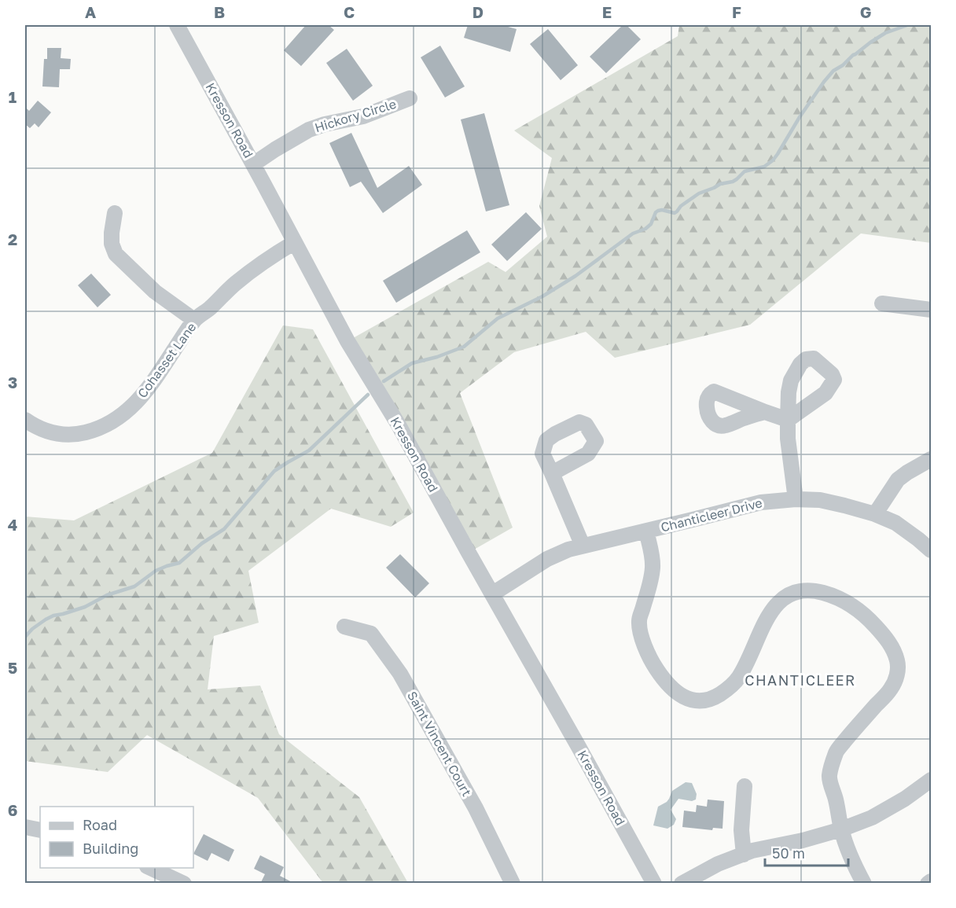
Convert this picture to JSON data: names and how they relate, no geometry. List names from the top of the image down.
{
  "streets": {
    "street": [
      "Hickory Circle",
      "Kresson Road",
      "Cohasset Lane",
      "Chanticleer Drive",
      "Saint Vincent Court"
    ]
  },
  "crossings": [
    ["Hickory Circle", "Kresson Road"],
    ["Kresson Road", "Cohasset Lane"],
    ["Kresson Road", "Chanticleer Drive"]
  ],
  "districts": ["CHANTICLEER"],
  "legend": ["Road", "Building"],
  "scale_bar": "50 m",
  "grid": {
    "columns": [
      "A",
      "B",
      "C",
      "D",
      "E",
      "F",
      "G"
    ],
    "rows": [
      "1",
      "2",
      "3",
      "4",
      "5",
      "6"
    ]
  }
}
